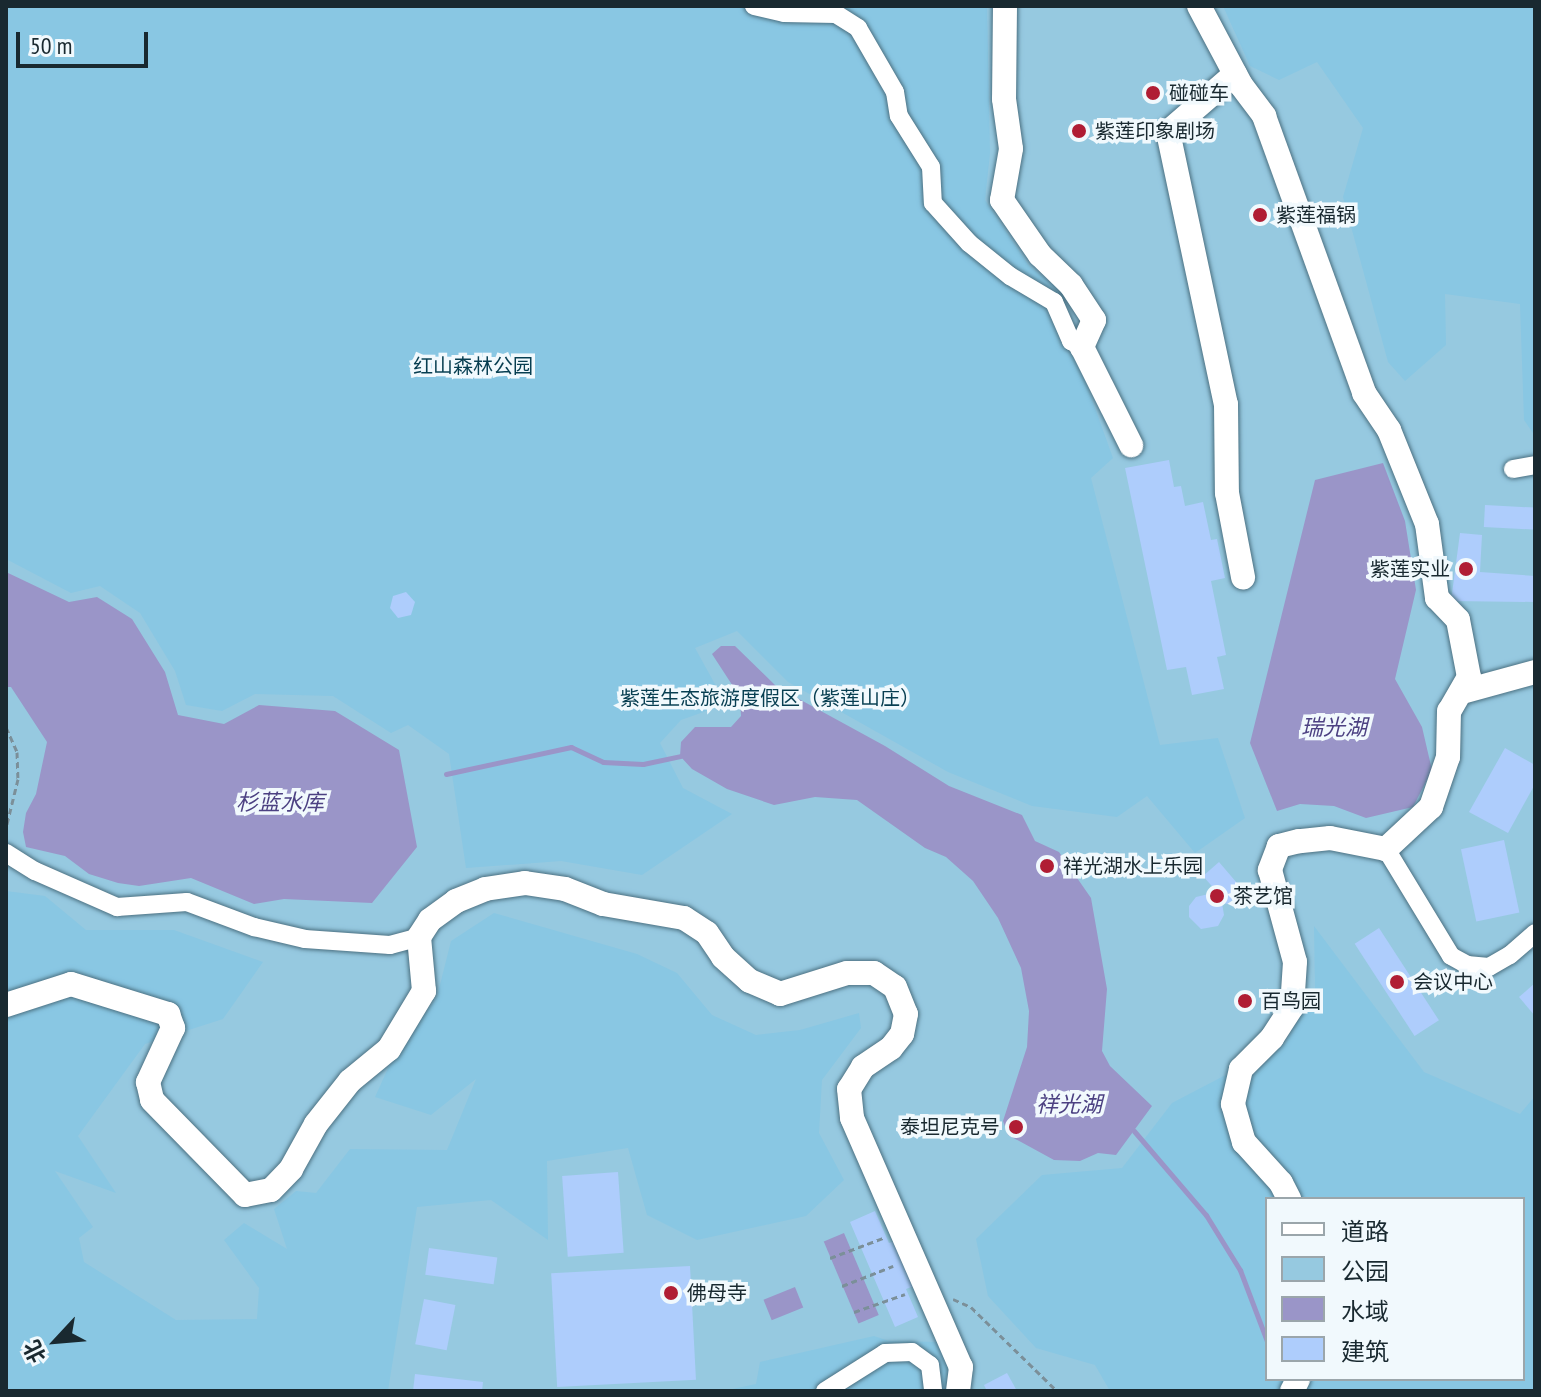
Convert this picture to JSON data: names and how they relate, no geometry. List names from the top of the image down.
{
  "water": ["瑞光湖", "杉蓝水库", "祥光湖"],
  "parks": ["红山森林公园", "紫莲生态旅游度假区（紫莲山庄）"],
  "places": [
    "碰碰车",
    "紫莲印象剧场",
    "紫莲福锅",
    "紫莲实业",
    "祥光湖水上乐园",
    "茶艺馆",
    "会议中心",
    "百鸟园",
    "泰坦尼克号",
    "佛母寺"
  ],
  "legend": [
    "道路",
    "公园",
    "水域",
    "建筑"
  ],
  "scale_bar": "50 m",
  "north": "bottom left"
}
